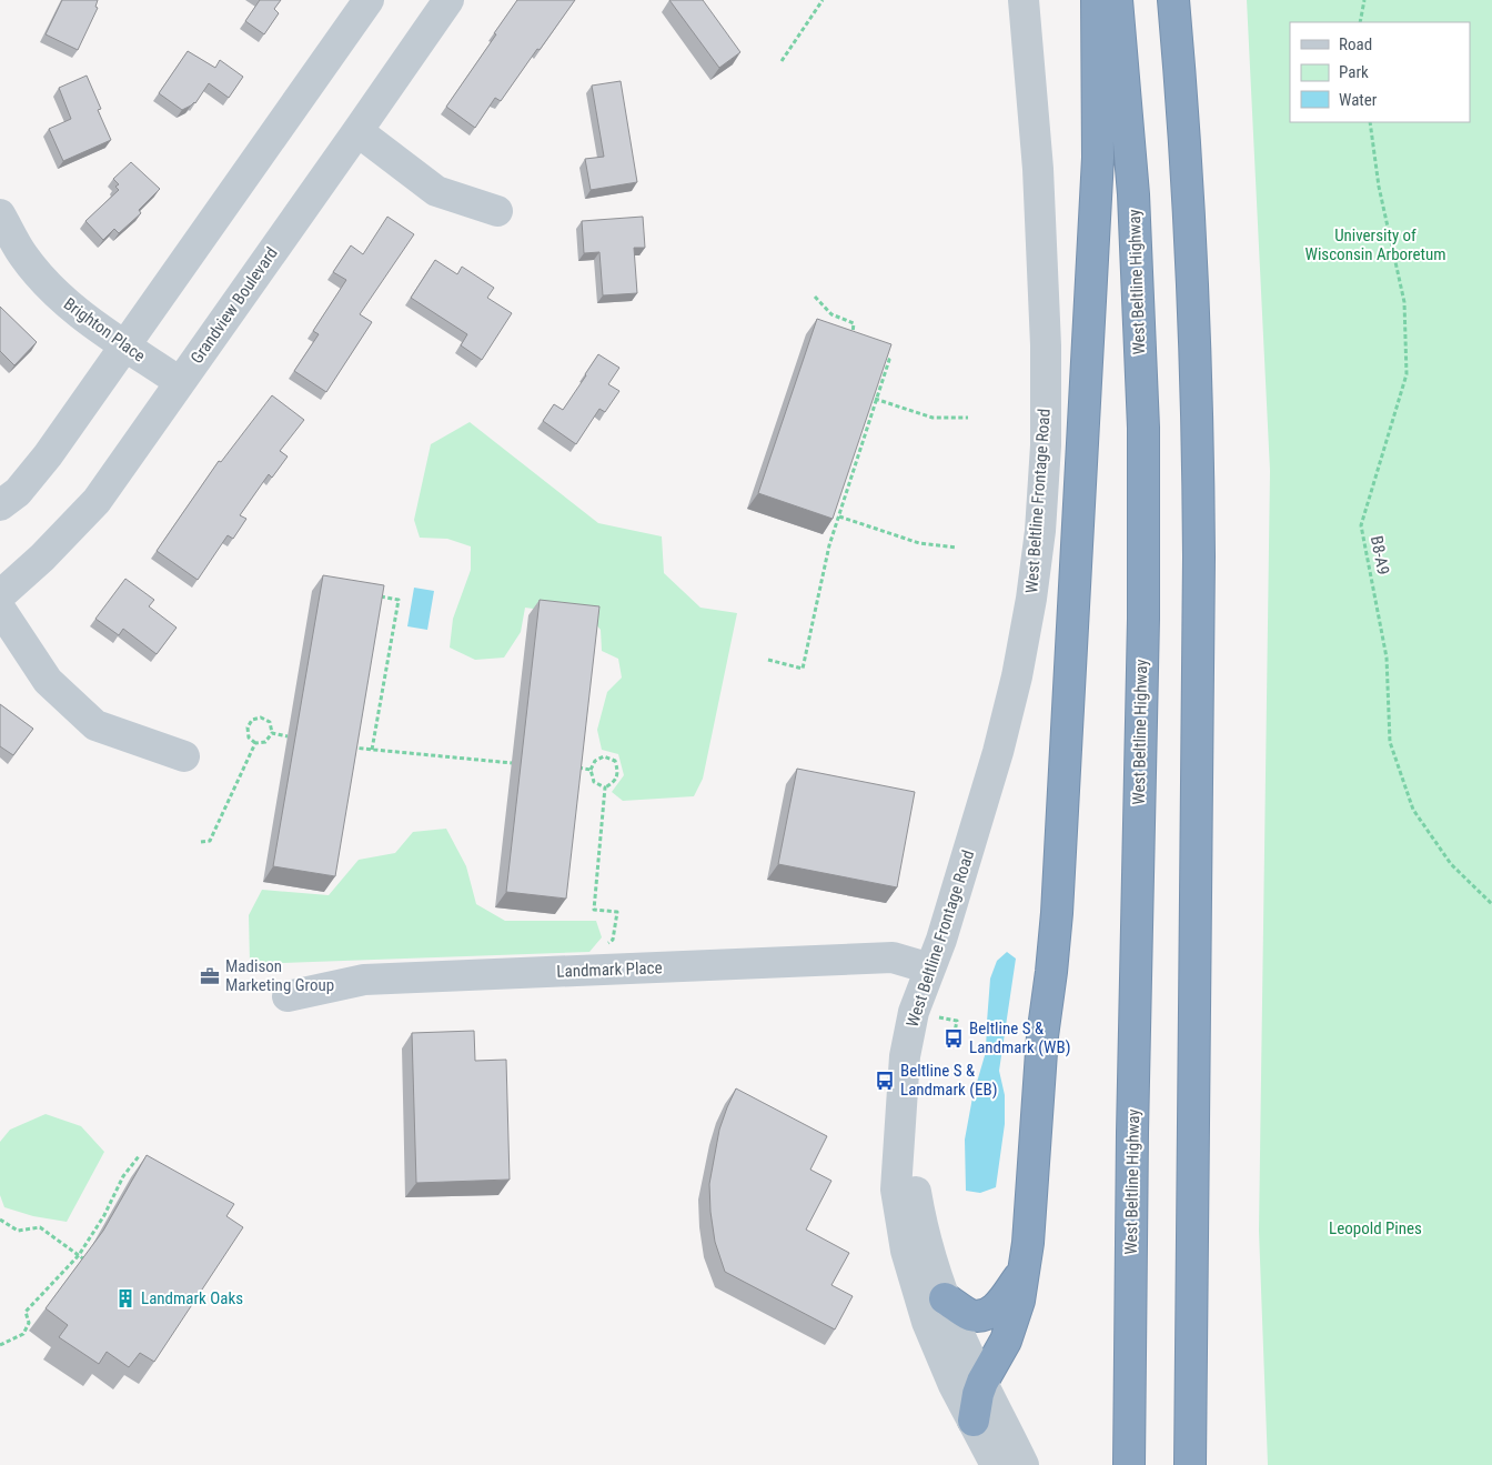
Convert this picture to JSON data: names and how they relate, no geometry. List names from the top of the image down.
{
  "streets": {
    "highway": ["West Beltline Highway"],
    "street": [
      "Grandview Boulevard",
      "Brighton Place",
      "West Beltline Frontage Road",
      "Landmark Place"
    ],
    "path": ["B8-A9"]
  },
  "crossings": [
    ["Grandview Boulevard", "Brighton Place"],
    ["West Beltline Frontage Road", "Landmark Place"]
  ],
  "parks": ["University of Wisconsin Arboretum", "Leopold Pines"],
  "places": {
    "office": ["Madison Marketing Group"],
    "bus stop": ["Beltline S & Landmark (WB)", "Beltline S & Landmark (EB)"],
    "building": ["Landmark Oaks"]
  },
  "legend": ["Road", "Park", "Water"]
}
